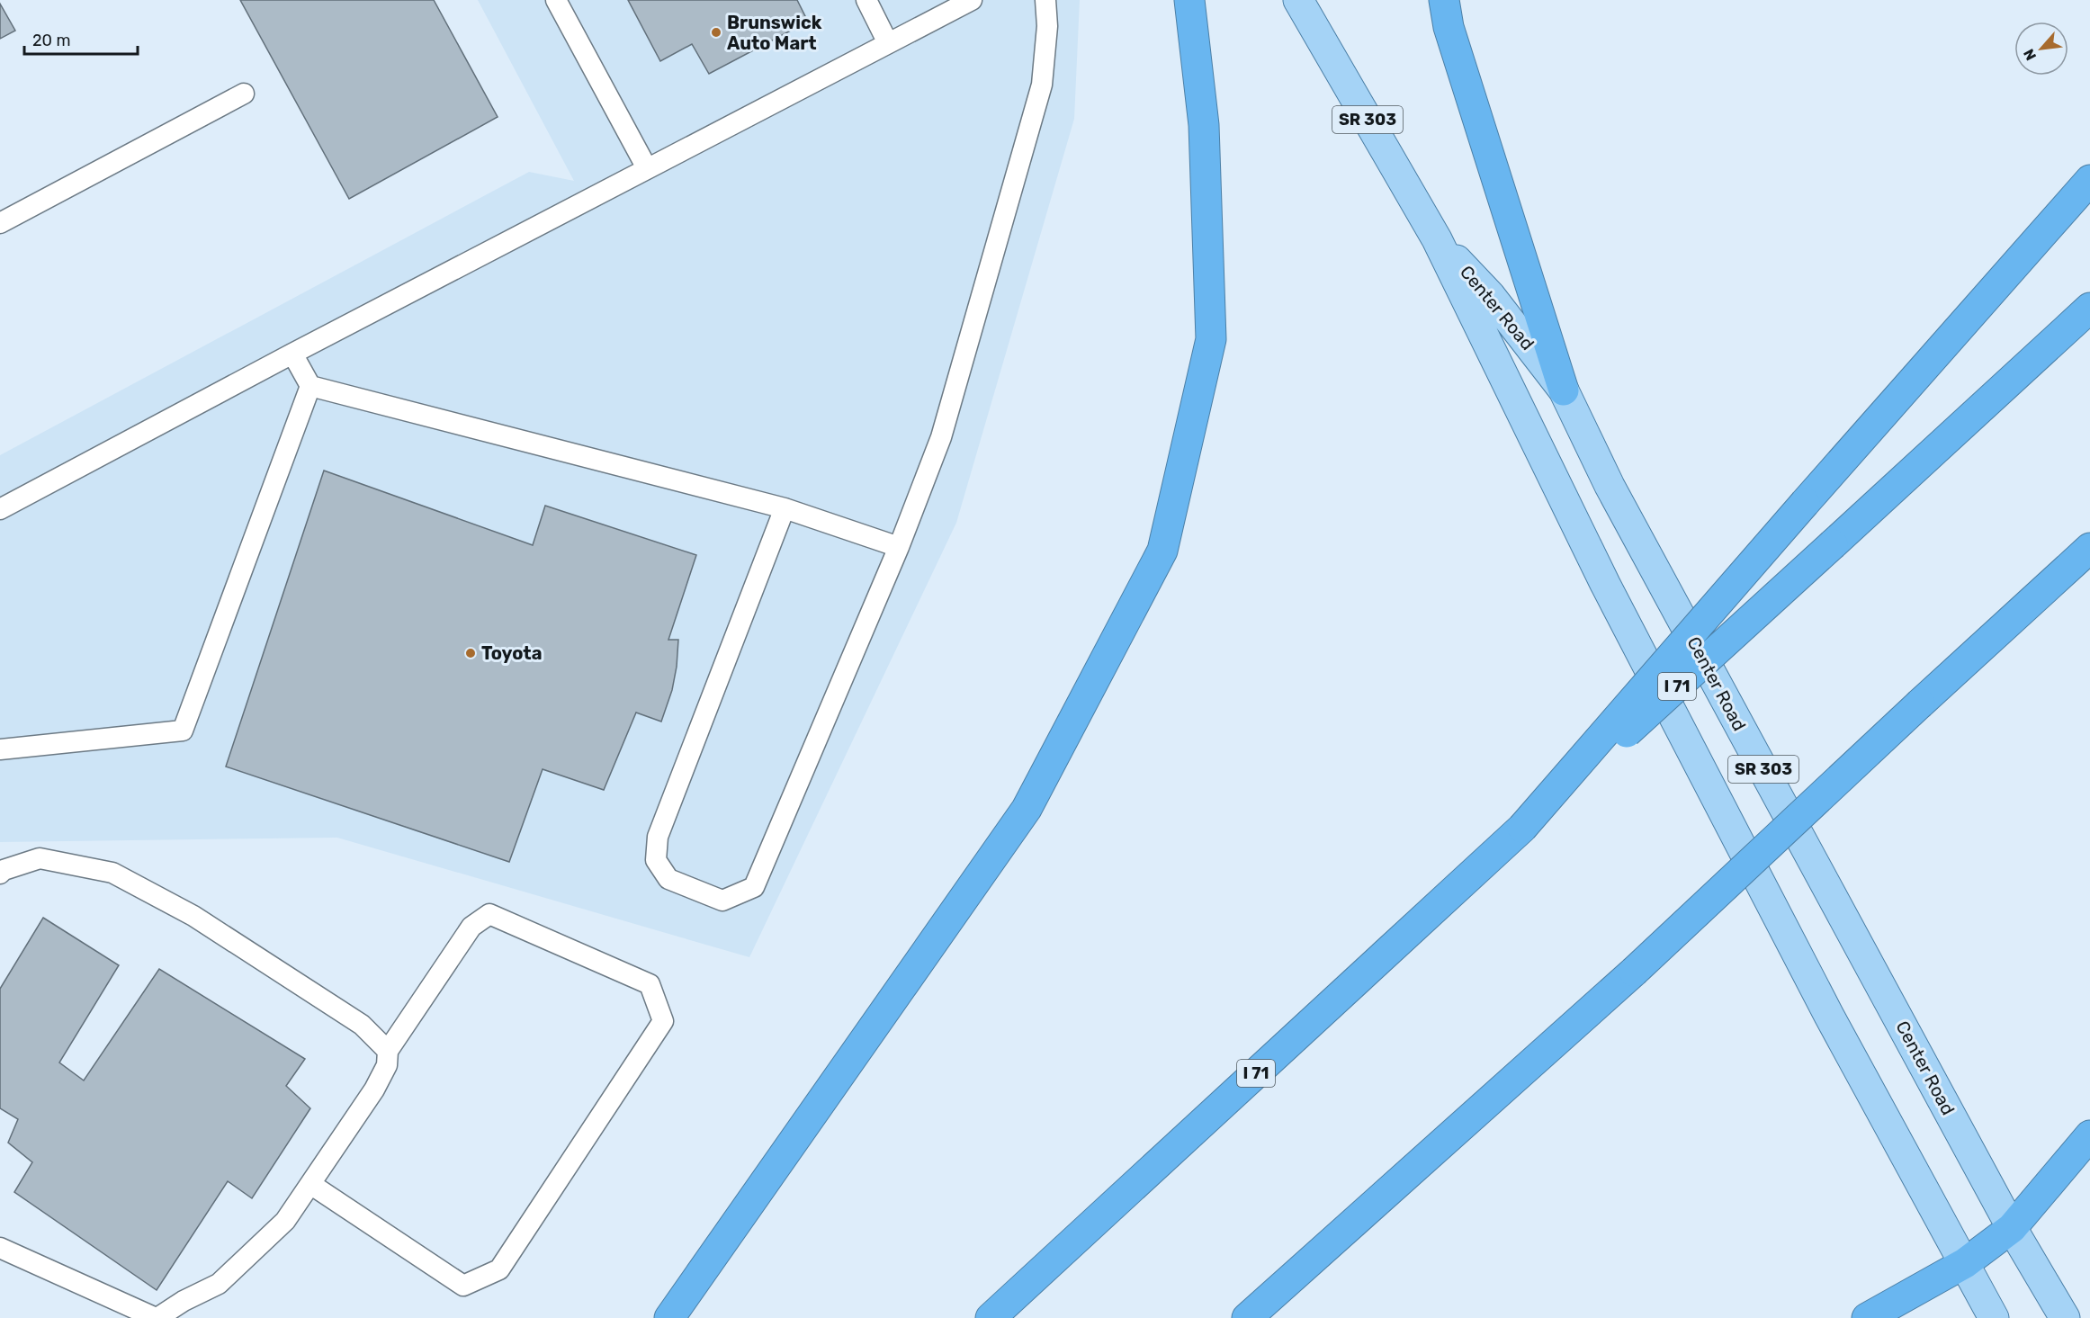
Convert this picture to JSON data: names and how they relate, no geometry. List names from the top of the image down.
{
  "streets": {
    "highway": ["I 71"],
    "main road": ["SR 303", "Center Road"]
  },
  "places": ["Brunswick Auto Mart", "Toyota"],
  "scale_bar": "20 m",
  "north": "bottom left"
}
